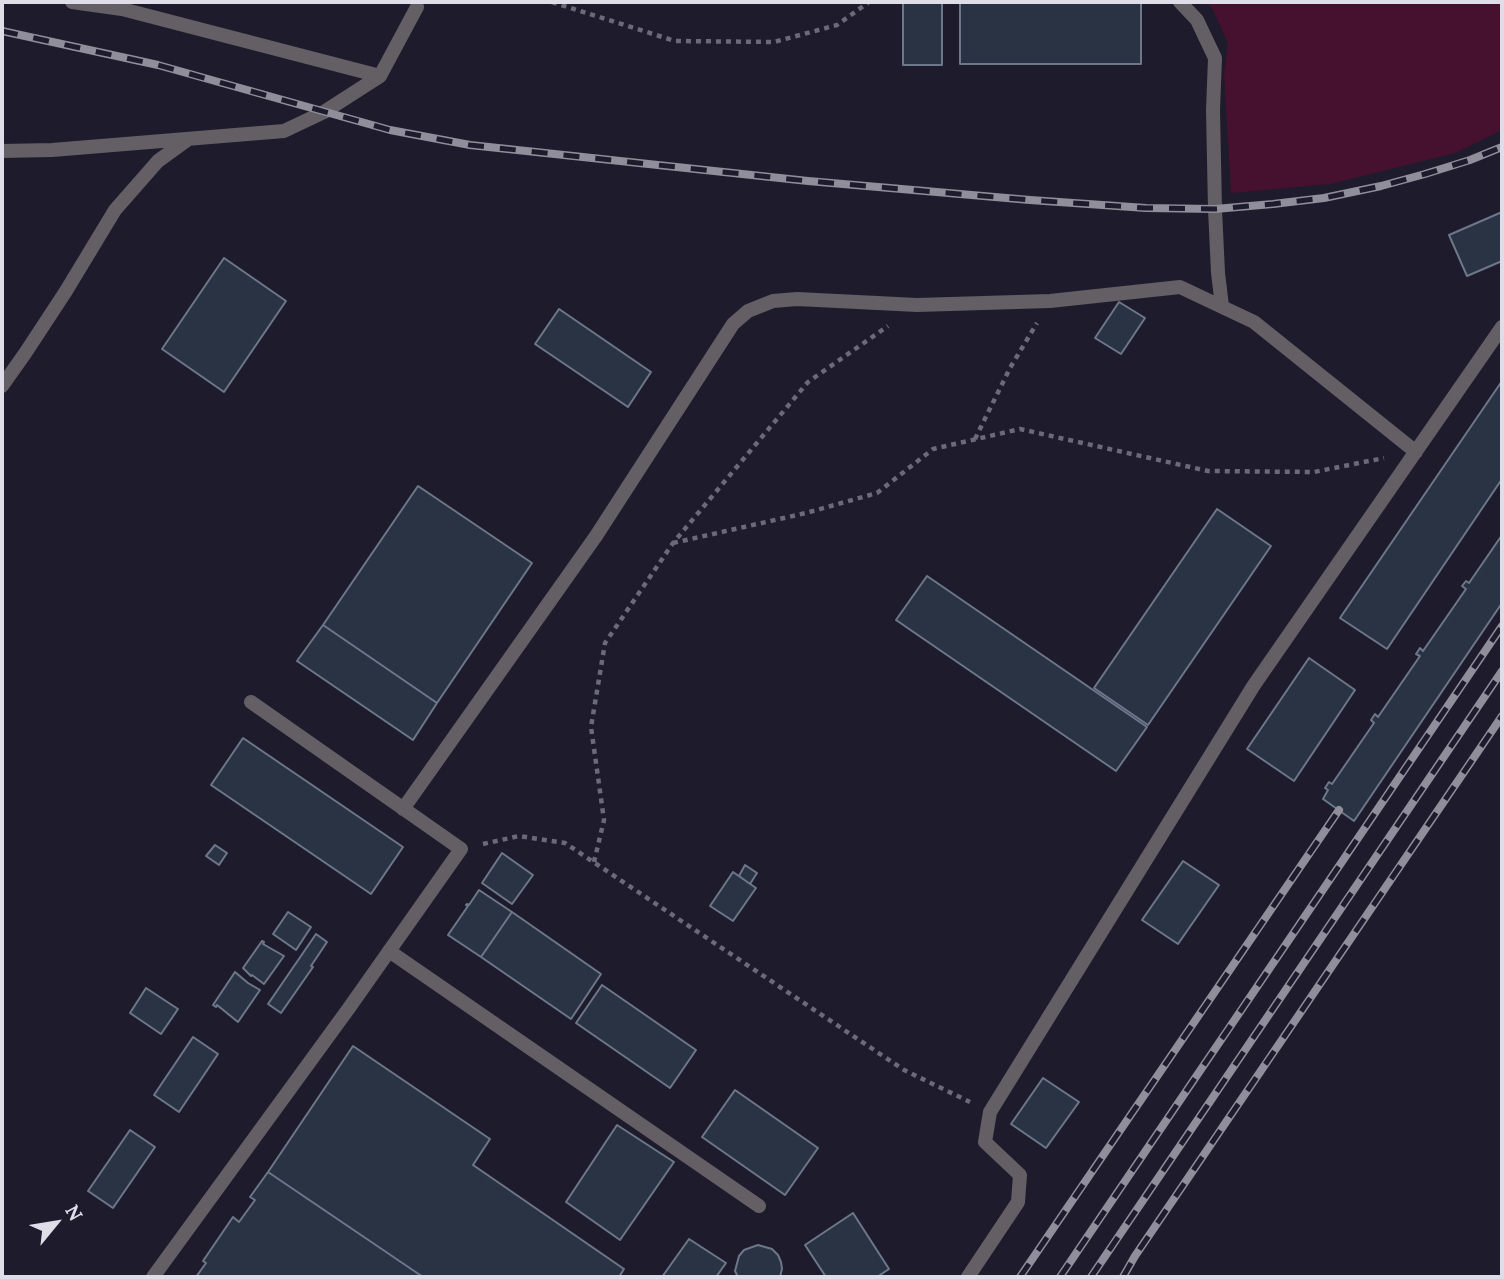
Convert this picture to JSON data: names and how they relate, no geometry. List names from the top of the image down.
{
  "north": "top right"
}
